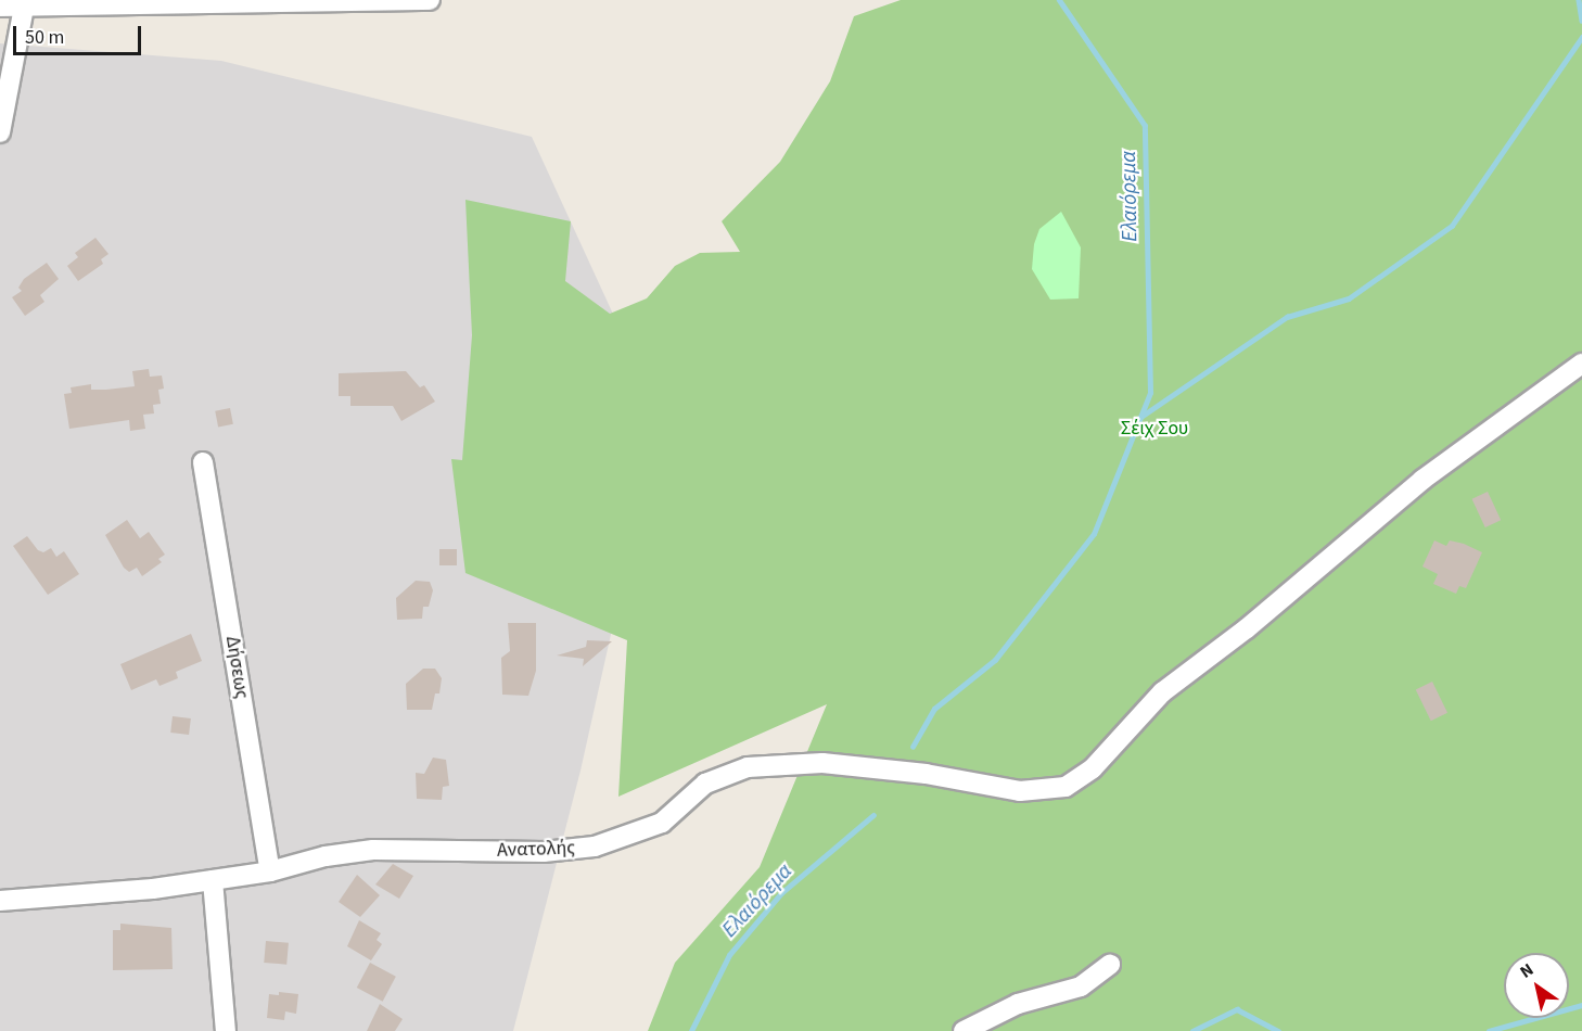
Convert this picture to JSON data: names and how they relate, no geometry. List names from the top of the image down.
{
  "streets": {
    "street": ["Δήσεως", "Ανατολής"]
  },
  "crossings": [
    ["Δήσεως", "Ανατολής"]
  ],
  "water": ["Ελαιόρεμα"],
  "parks": ["Σέιχ Σου"],
  "scale_bar": "50 m",
  "north": "top left"
}
